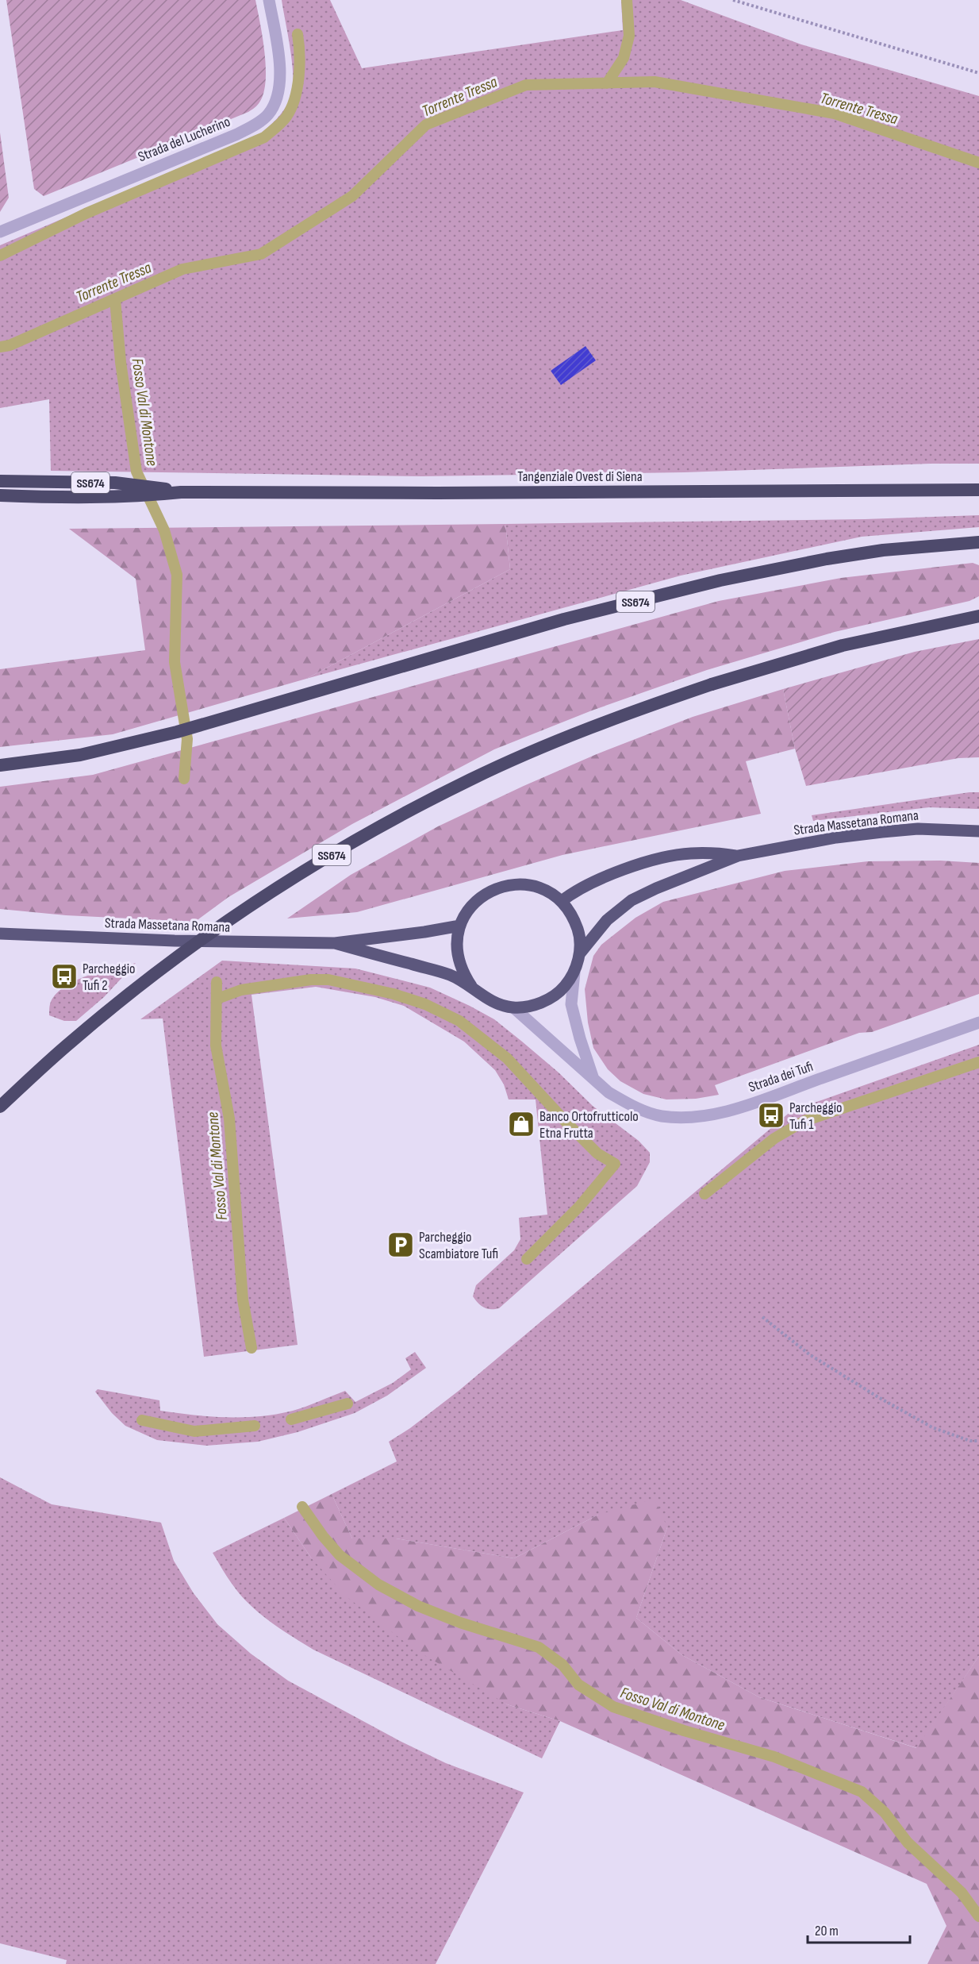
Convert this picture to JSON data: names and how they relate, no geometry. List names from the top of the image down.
{
  "streets": {
    "highway": ["Tangenziale Ovest di Siena", "SS674"],
    "main road": ["Strada Massetana Romana"],
    "street": ["Strada del Lucherino", "Strada dei Tufi"]
  },
  "crossings": [
    ["Tangenziale Ovest di Siena", "SS674"],
    ["Strada Massetana Romana", "Strada dei Tufi"]
  ],
  "water": ["Torrente Tressa", "Fosso Val di Montone"],
  "places": {
    "bus stop": ["Parcheggio Tufi 2", "Parcheggio Tufi 1"],
    "shop": ["Banco Ortofrutticolo Etna Frutta"],
    "parking": ["Parcheggio Scambiatore Tufi"]
  },
  "scale_bar": "20 m"
}
